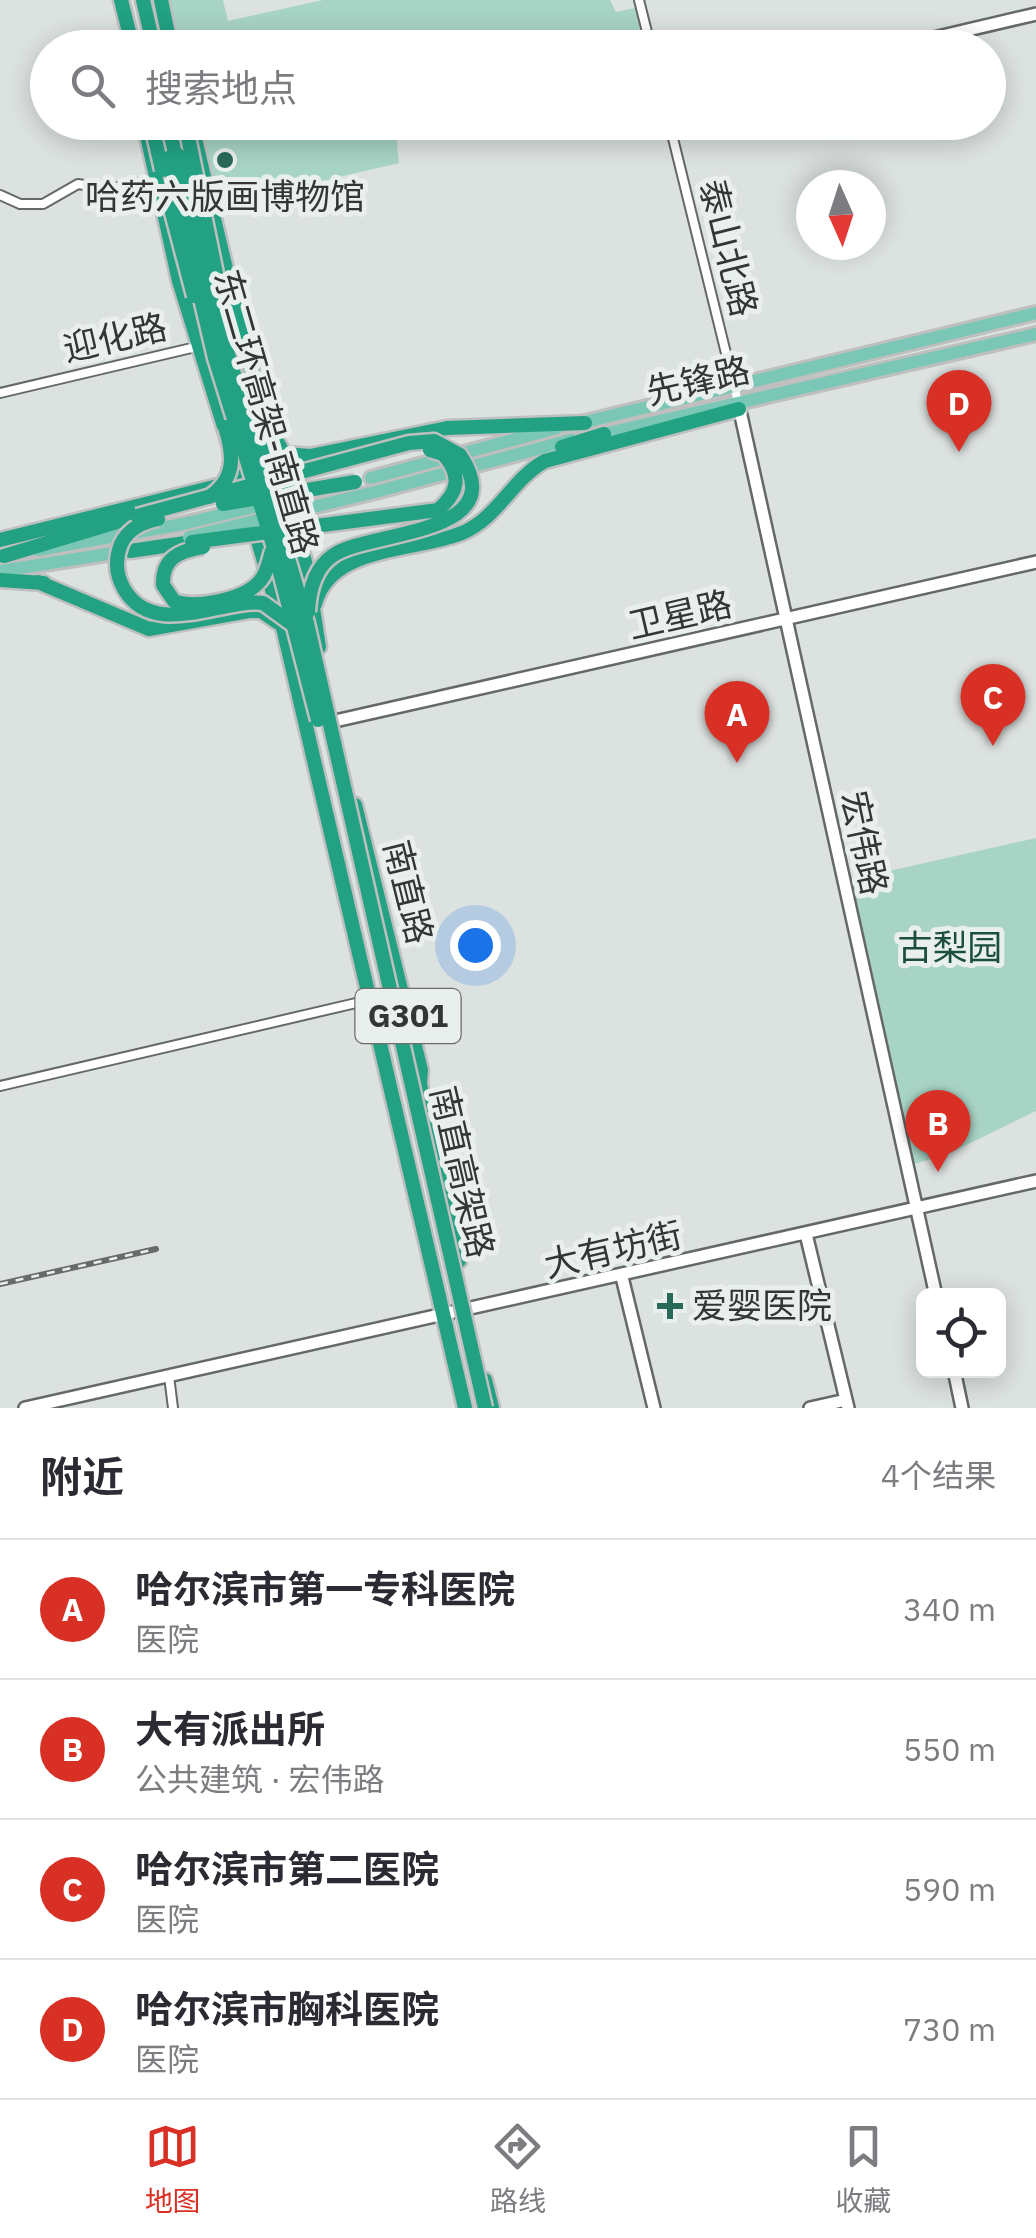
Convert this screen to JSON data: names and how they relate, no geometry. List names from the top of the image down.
{
  "streets": {
    "highway": [
      "东二环高架-南直路",
      "南直路",
      "G301",
      "南直高架路"
    ],
    "main road": [
      "先锋路",
      "卫星路",
      "宏伟路",
      "大有坊街"
    ],
    "street": ["泰山北路", "迎化路"]
  },
  "crossings": [
    ["泰山北路", "先锋路"],
    ["泰山北路", "宏伟路"],
    ["迎化路", "东二环高架-南直路"],
    ["先锋路", "宏伟路"],
    ["东二环高架-南直路", "卫星路"],
    ["东二环高架-南直路", "南直路"],
    ["东二环高架-南直路", "G301"],
    ["东二环高架-南直路", "南直高架路"],
    ["卫星路", "宏伟路"],
    ["卫星路", "南直路"],
    ["卫星路", "南直高架路"],
    ["宏伟路", "大有坊街"],
    ["南直路", "G301"],
    ["南直路", "南直高架路"],
    ["南直路", "大有坊街"]
  ],
  "parks": ["古梨园"],
  "places": {
    "other": ["哈药六版画博物馆"],
    "health": ["爱婴医院"]
  },
  "north": "bottom",
  "page": {
    "search": "搜索地点",
    "pins": [
      "D",
      "C",
      "A",
      "B"
    ],
    "heading": ["附近", "4个结果"],
    "list": [
      {
        "mark": "A",
        "name": "哈尔滨市第一专科医院",
        "note": "医院",
        "value": "340 m"
      },
      {
        "mark": "B",
        "name": "大有派出所",
        "note": "公共建筑 · 宏伟路",
        "value": "550 m"
      },
      {
        "mark": "C",
        "name": "哈尔滨市第二医院",
        "note": "医院",
        "value": "590 m"
      },
      {
        "mark": "D",
        "name": "哈尔滨市胸科医院",
        "note": "医院",
        "value": "730 m"
      }
    ],
    "nav": ["地图", "路线", "收藏"]
  }
}
